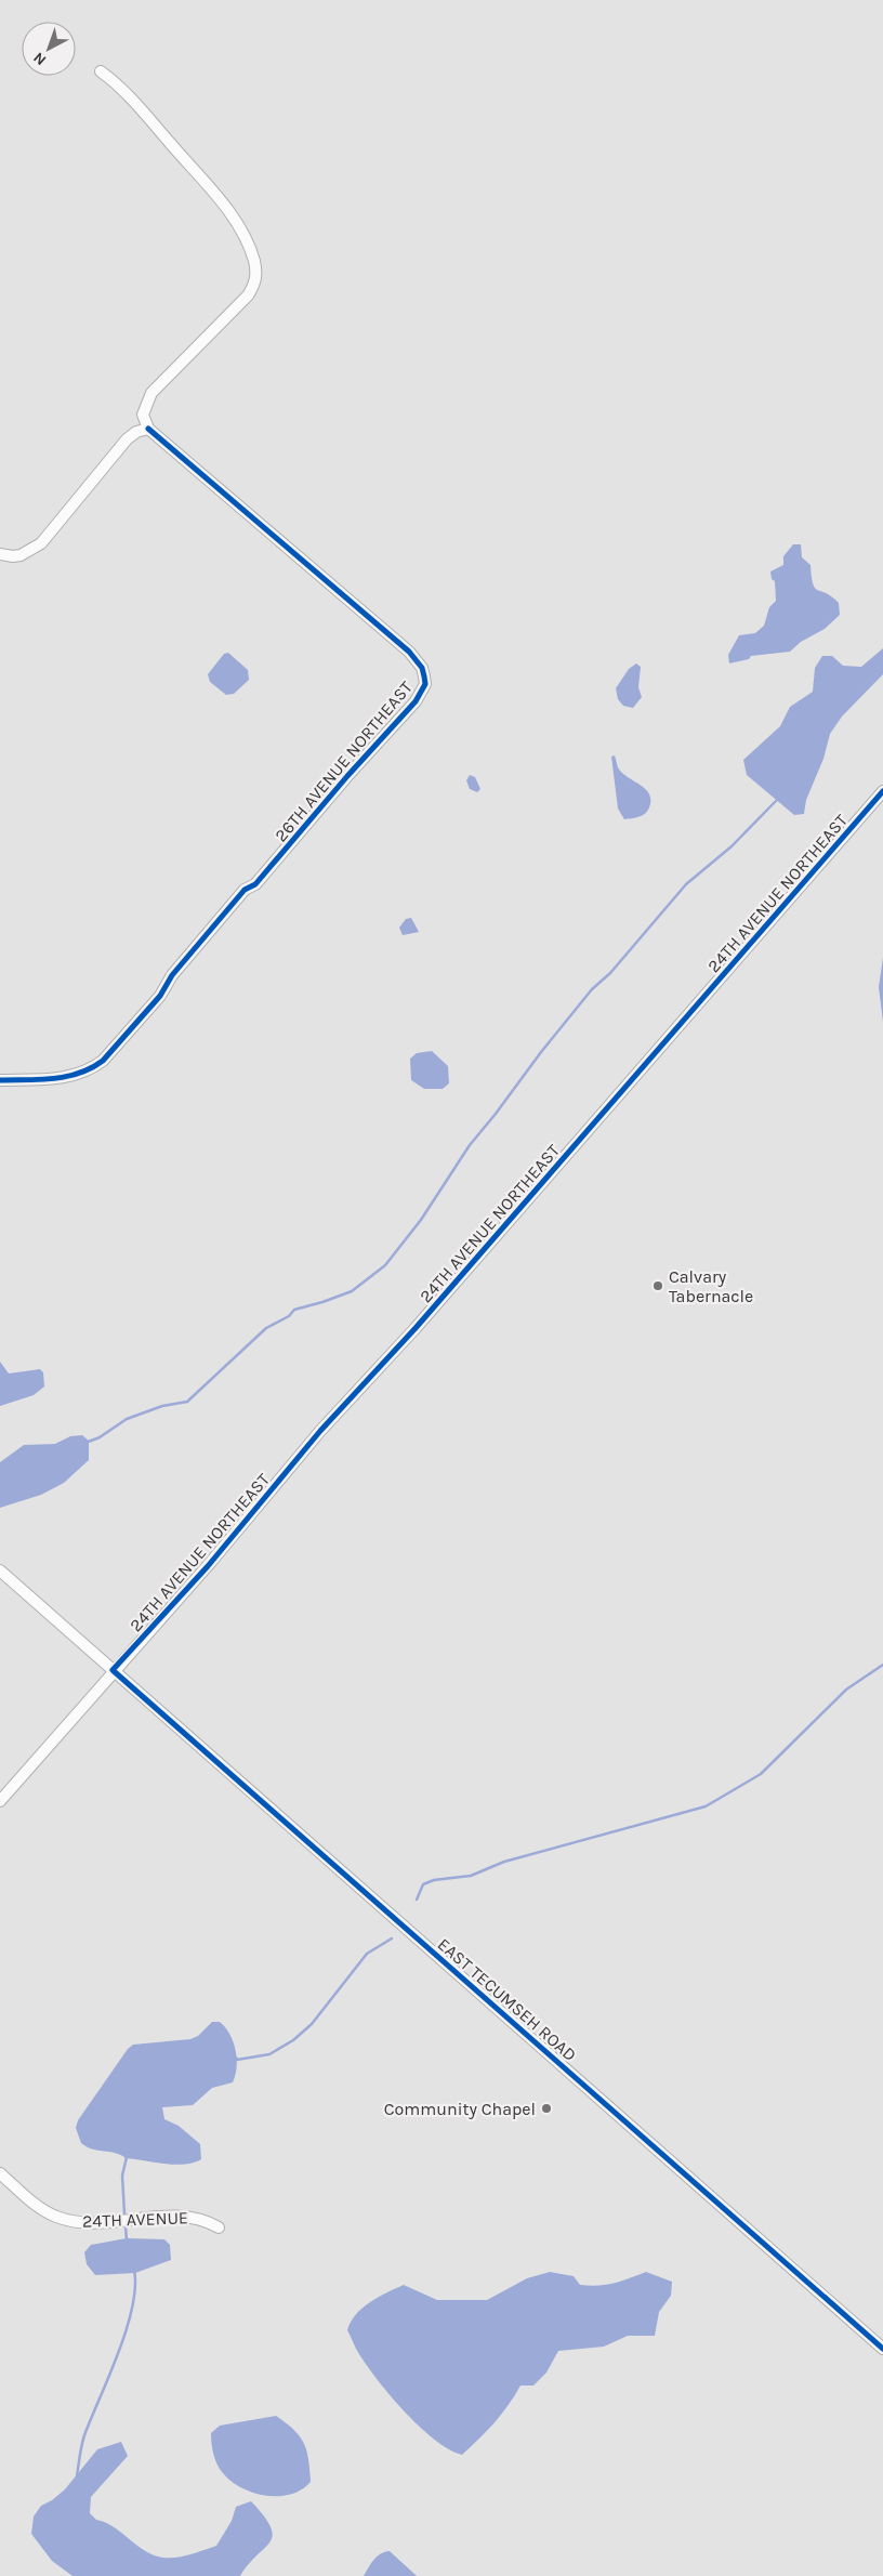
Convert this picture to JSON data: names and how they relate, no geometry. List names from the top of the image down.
{
  "streets": {
    "street": [
      "26TH AVENUE NORTHEAST",
      "24TH AVENUE NORTHEAST",
      "EAST TECUMSEH ROAD",
      "24TH AVENUE"
    ]
  },
  "crossings": [
    ["24TH AVENUE NORTHEAST", "EAST TECUMSEH ROAD"]
  ],
  "places": ["Calvary Tabernacle", "Community Chapel"],
  "north": "bottom left"
}
